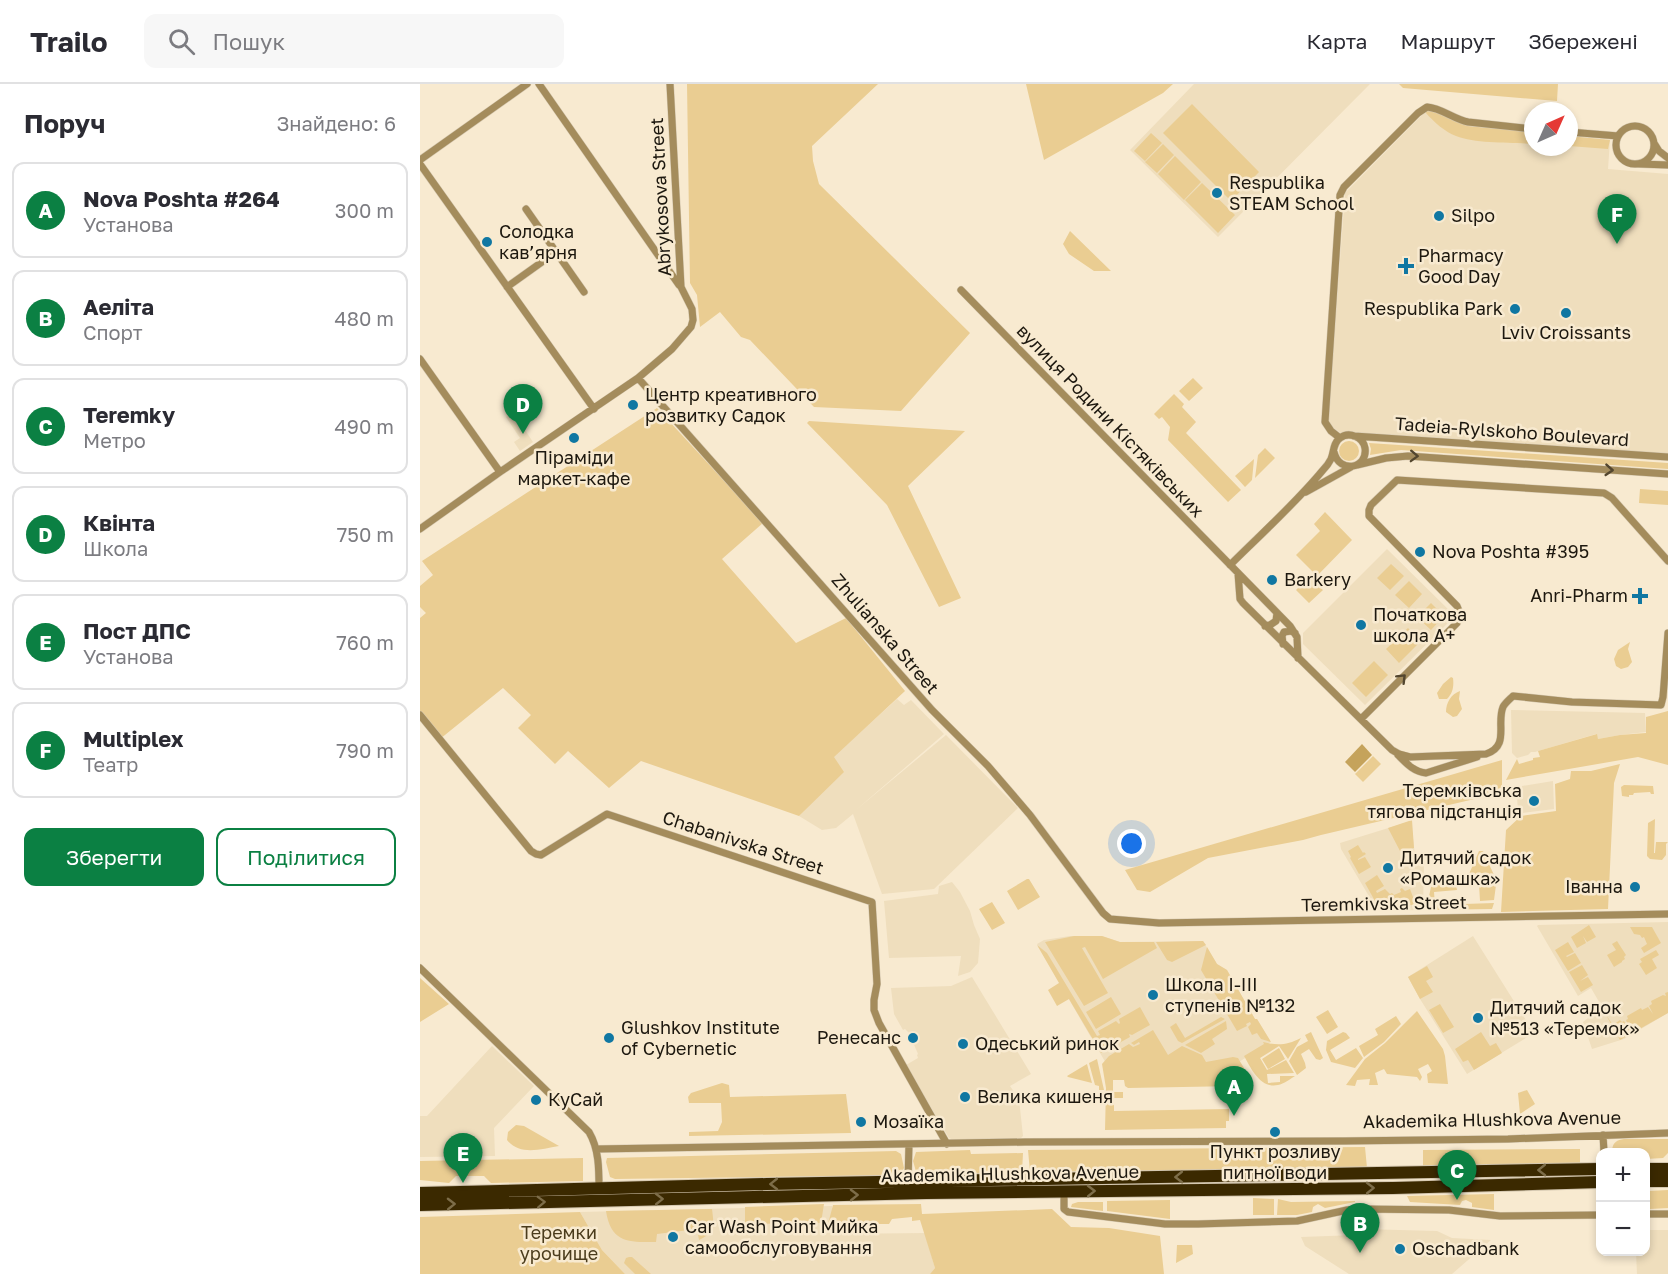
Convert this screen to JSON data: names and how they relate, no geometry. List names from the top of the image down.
{
  "streets": {
    "highway": ["Akademika Hlushkova Avenue"],
    "street": [
      "Abrykosova Street",
      "вулиця Родини Кістяківських",
      "Tadeia-Rylskoho Boulevard",
      "Zhulianska Street",
      "Chabanivska Street",
      "Teremkivska Street"
    ]
  },
  "crossings": [
    ["Abrykosova Street", "Zhulianska Street"],
    ["вулиця Родини Кістяківських", "Tadeia-Rylskoho Boulevard"],
    ["Zhulianska Street", "Teremkivska Street"],
    ["Chabanivska Street", "Akademika Hlushkova Avenue"]
  ],
  "parks": ["Теремки урочище"],
  "places": {
    "other": [
      "Respublika STEAM School",
      "Silpo",
      "Солодка кав’ярня",
      "Respublika Park",
      "Lviv Croissants",
      "Центр креативного розвитку Садок",
      "Піраміди маркет-кафе",
      "Nova Poshta #395",
      "Barkery",
      "Початкова школа А+",
      "Теремківська тягова підстанція",
      "Дитячий садок «Ромашка»",
      "Іванна",
      "Школа І-ІІІ ступенів №132",
      "Дитячий садок №513 «Теремок»",
      "Glushkov Institute of Cybernetic",
      "Ренесанс",
      "Одеський ринок",
      "Велика кишеня",
      "КуСай",
      "Мозаїка",
      "Пункт розливу питної води",
      "Car Wash Point Мийка самообслуговування",
      "Oschadbank"
    ],
    "health": ["Pharmacy Good Day", "Anri-Pharm"]
  },
  "north": "top right",
  "page": {
    "header": "Trailo",
    "search": "Пошук",
    "nav": ["Карта", "Маршрут", "Збережені"],
    "heading": ["Поруч", "Знайдено: 6"],
    "list": [
      {
        "mark": "A",
        "name": "Nova Poshta #264",
        "note": "Установа",
        "value": "300 m"
      },
      {
        "mark": "B",
        "name": "Аеліта",
        "note": "Спорт",
        "value": "480 m"
      },
      {
        "mark": "C",
        "name": "Teremky",
        "note": "Метро",
        "value": "490 m"
      },
      {
        "mark": "D",
        "name": "Квінта",
        "note": "Школа",
        "value": "750 m"
      },
      {
        "mark": "E",
        "name": "Пост ДПС",
        "note": "Установа",
        "value": "760 m"
      },
      {
        "mark": "F",
        "name": "Multiplex",
        "note": "Театр",
        "value": "790 m"
      }
    ],
    "pins": [
      "F",
      "D",
      "A",
      "E",
      "C",
      "B"
    ],
    "buttons": ["Зберегти", "Поділитися"],
    "map_buttons": ["+", "−"]
  }
}
